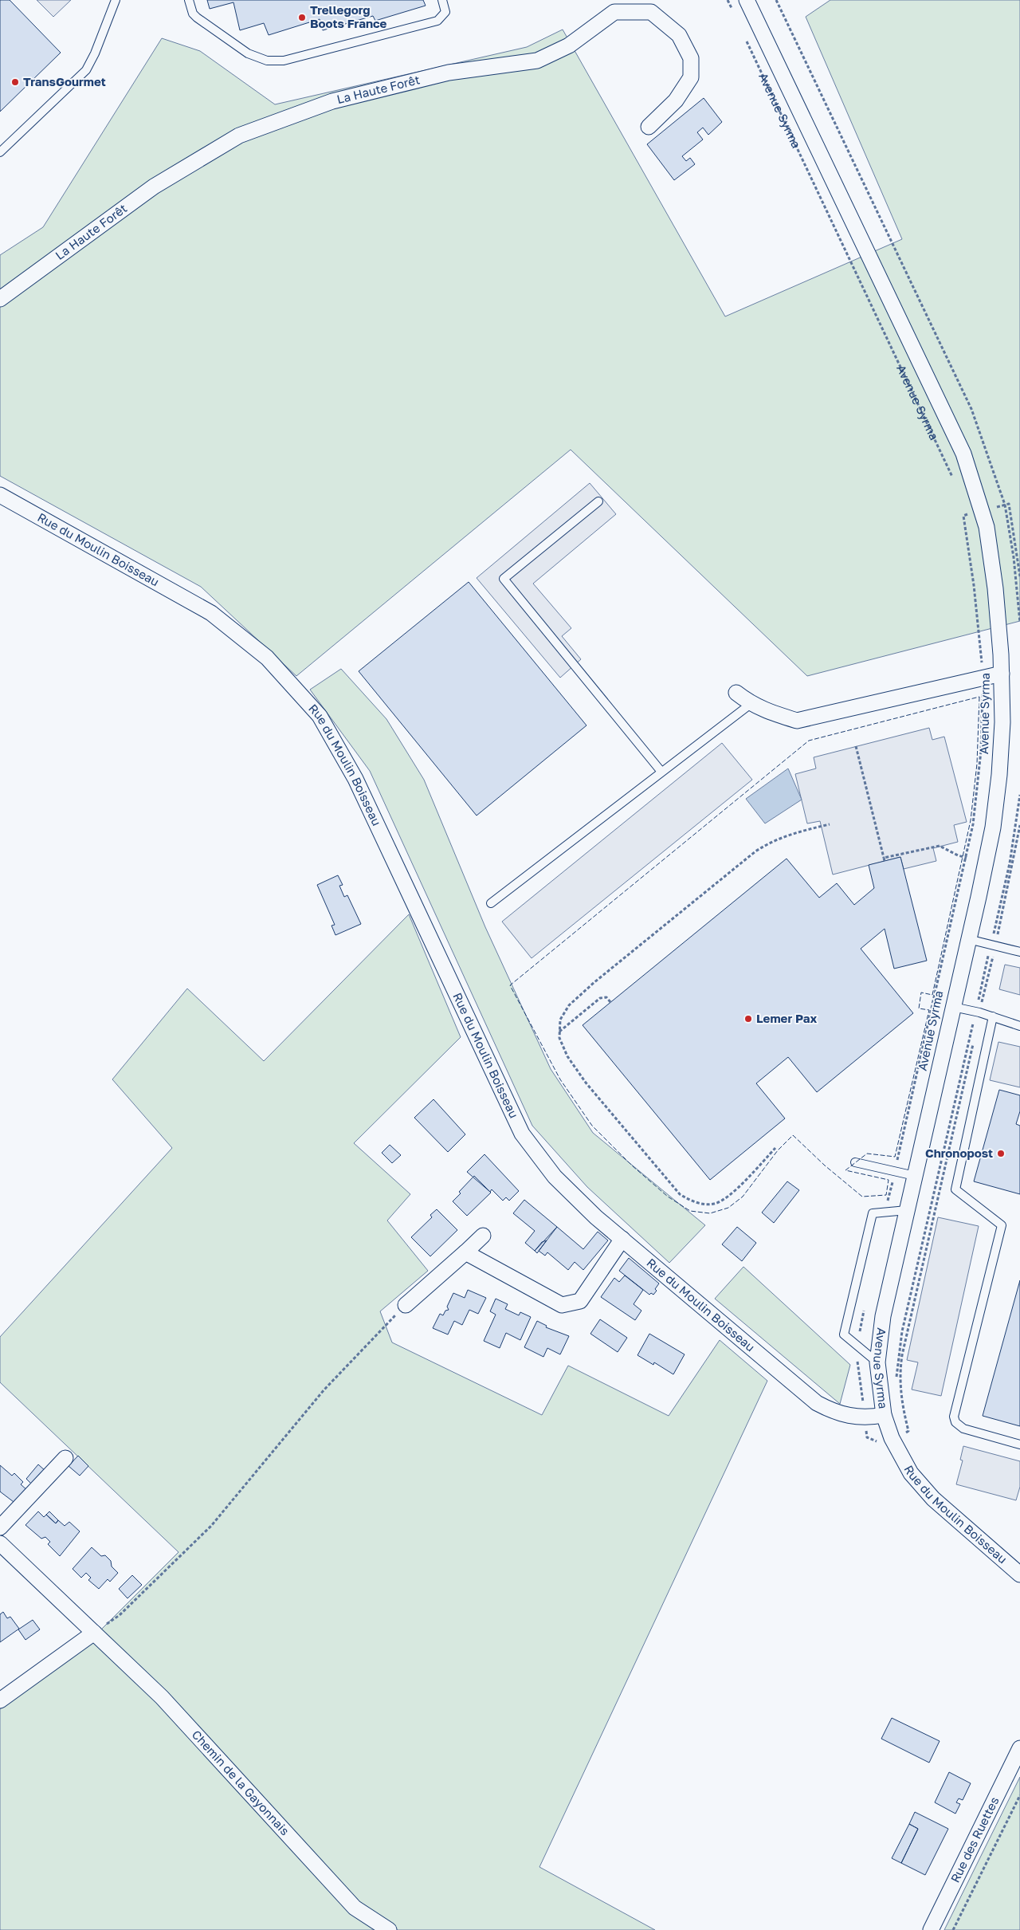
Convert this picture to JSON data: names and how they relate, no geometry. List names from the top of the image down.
{
  "streets": {
    "street": [
      "La Haute Forêt",
      "Avenue Syrma",
      "Rue du Moulin Boisseau",
      "Chemin de la Gayonnais",
      "Rue des Ruettes"
    ]
  },
  "crossings": [
    ["Avenue Syrma", "Rue du Moulin Boisseau"]
  ],
  "places": [
    "Trellegorg Boots France",
    "TransGourmet",
    "Lemer Pax",
    "Chronopost"
  ]
}
